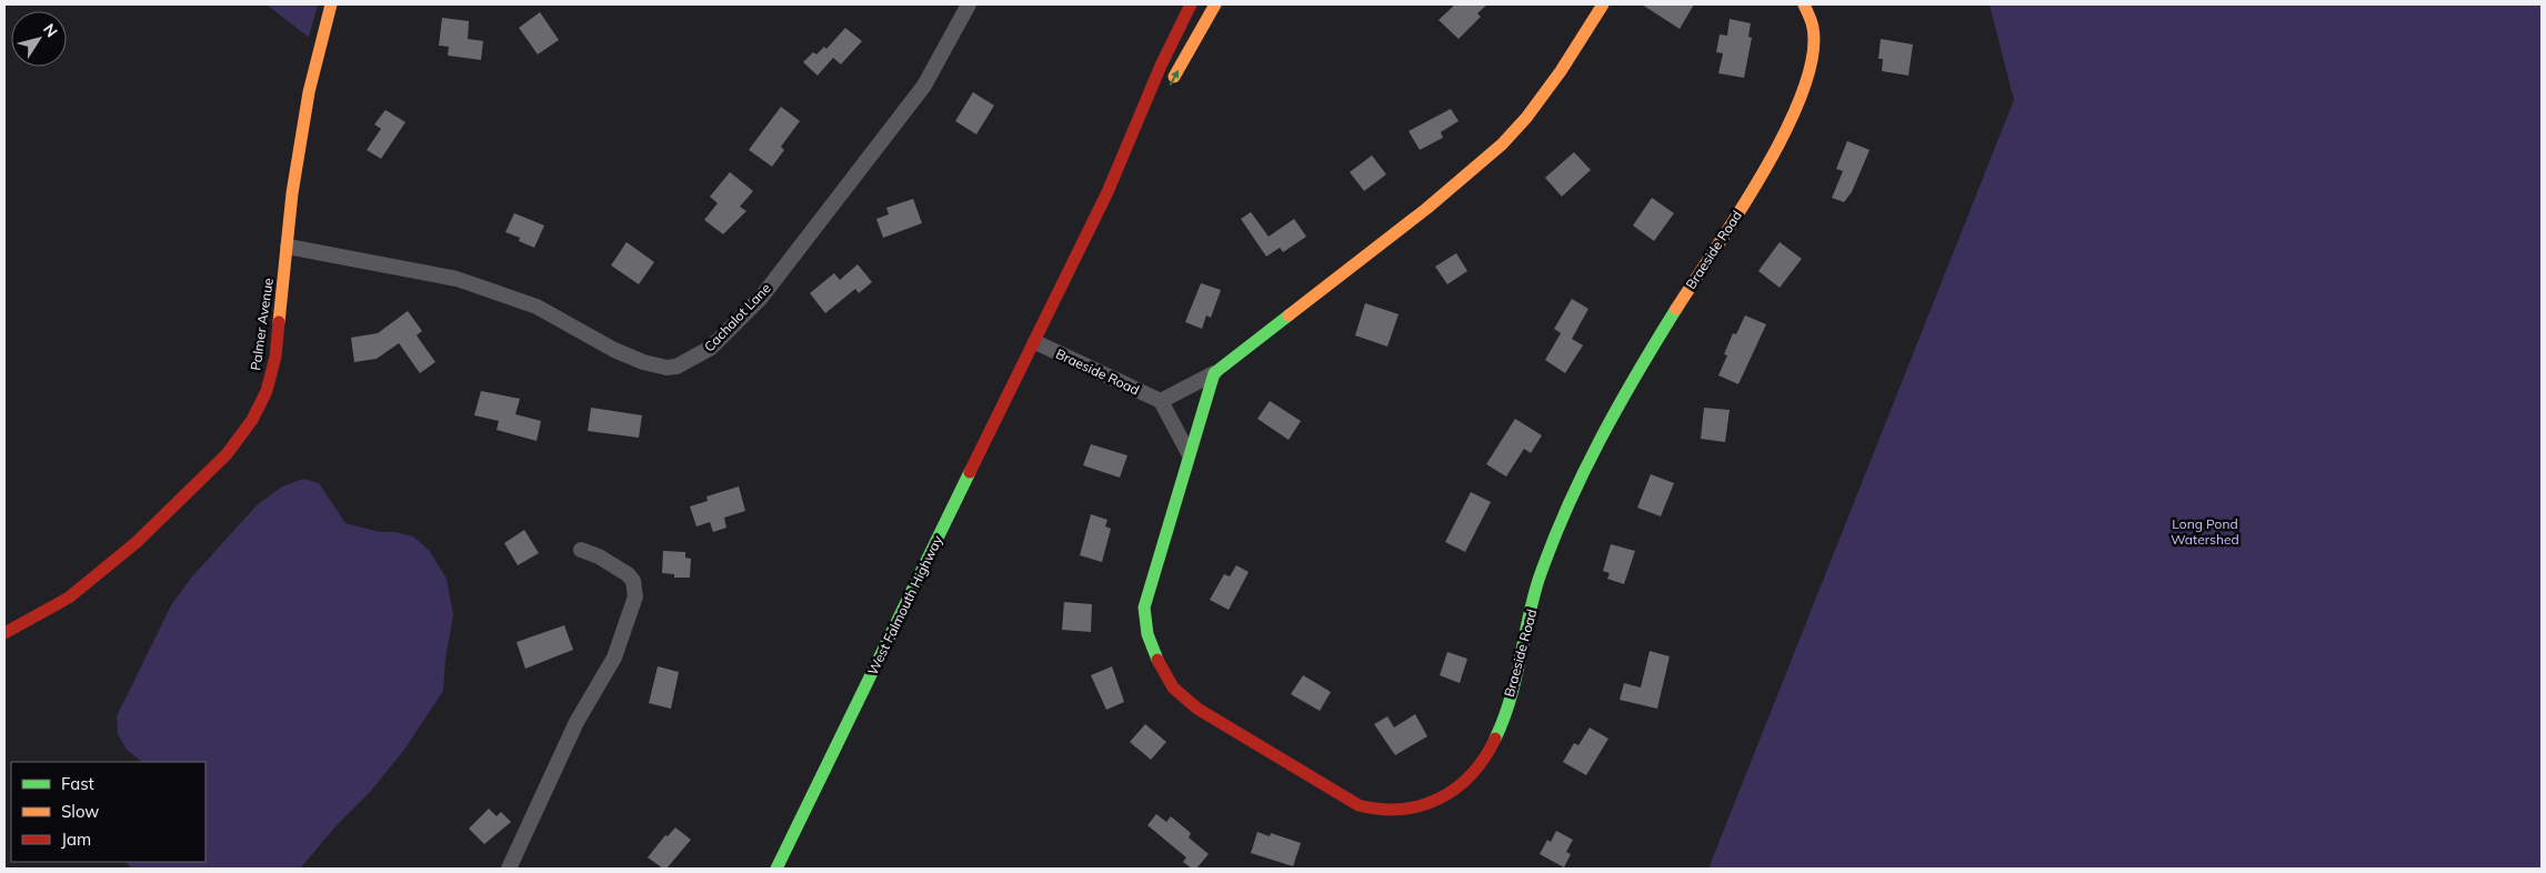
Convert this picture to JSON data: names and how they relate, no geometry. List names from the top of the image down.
{
  "streets": {
    "main road": ["Braeside Road", "Palmer Avenue", "West Falmouth Highway"],
    "street": ["Cachalot Lane"]
  },
  "crossings": [
    ["Braeside Road", "West Falmouth Highway"],
    ["Cachalot Lane", "Palmer Avenue"]
  ],
  "parks": ["Long Pond Watershed"],
  "legend": ["Fast", "Slow", "Jam"],
  "north": "top right"
}
